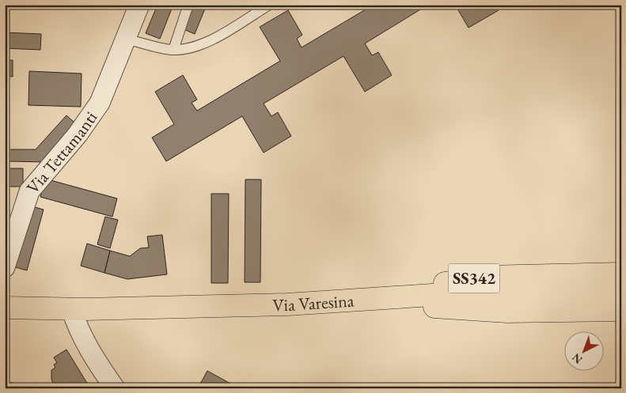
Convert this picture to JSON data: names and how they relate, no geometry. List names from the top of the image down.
{
  "streets": {
    "main road": ["SS342", "Via Varesina"],
    "street": ["Via Tettamanti"]
  },
  "crossings": [
    ["SS342", "Via Varesina"]
  ],
  "north": "bottom left"
}
